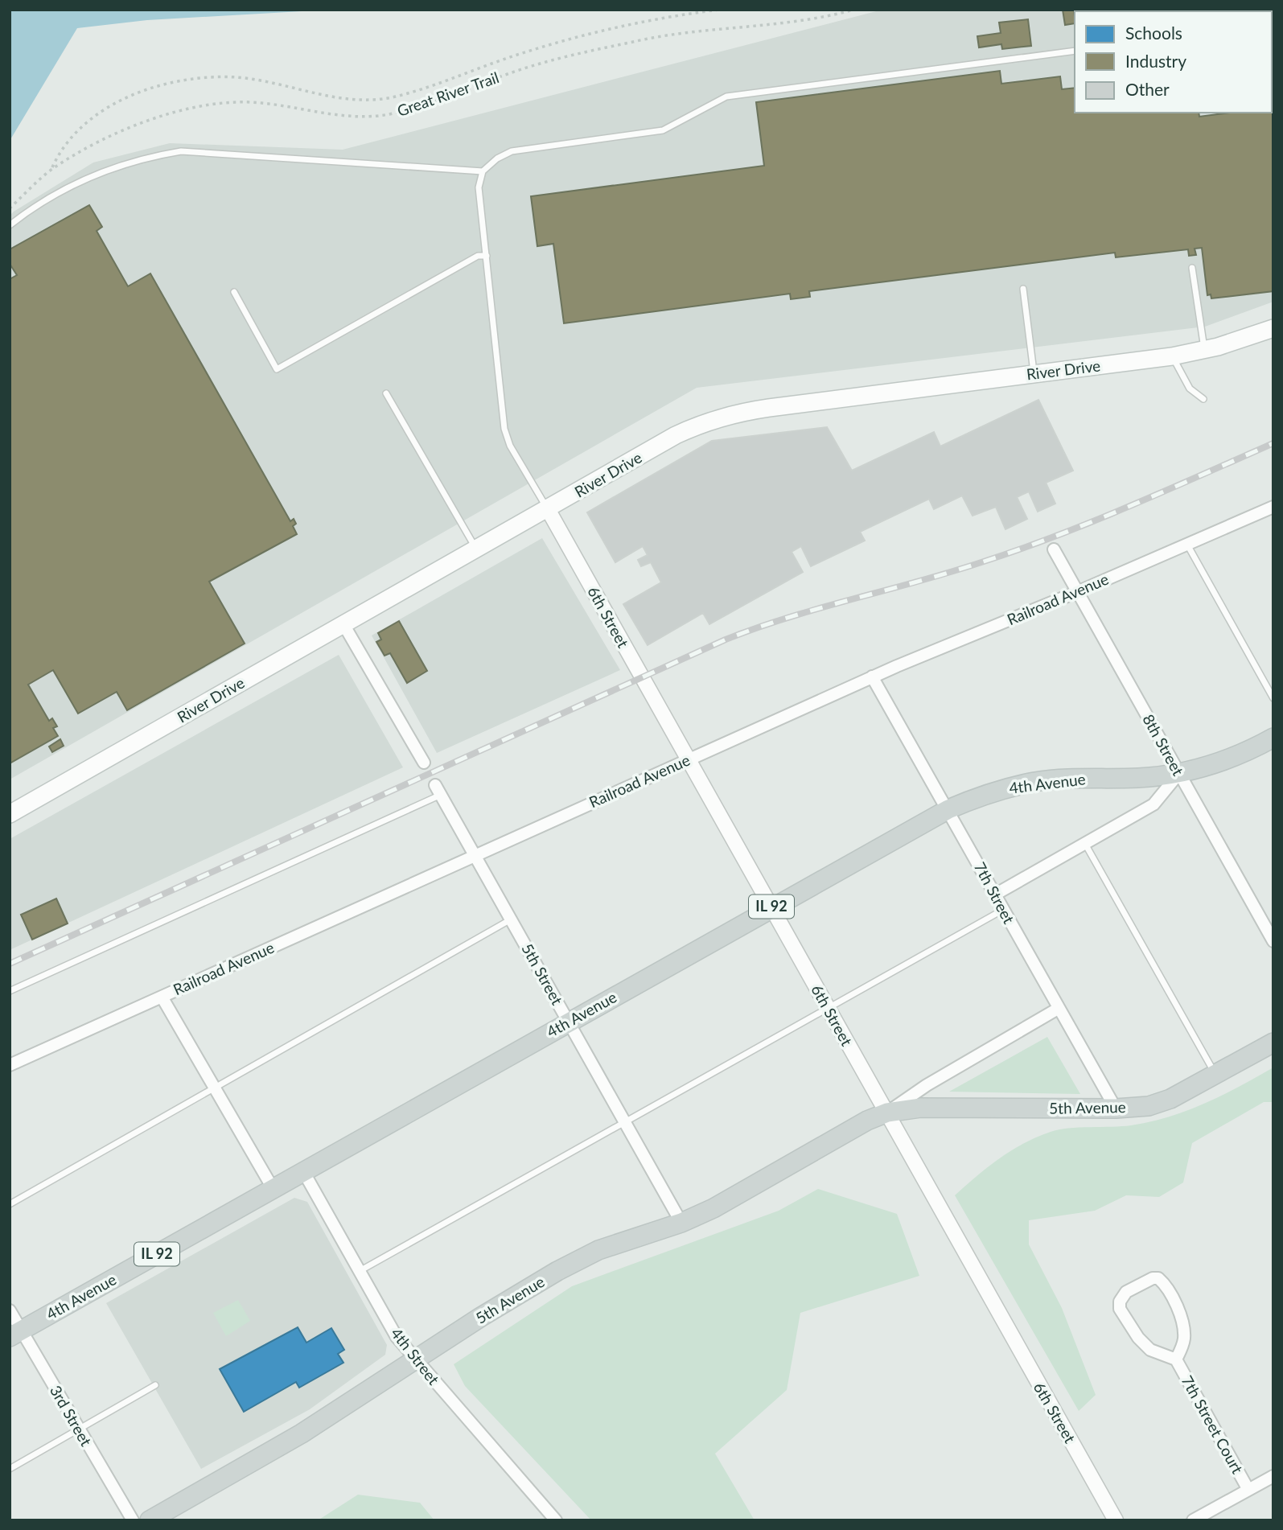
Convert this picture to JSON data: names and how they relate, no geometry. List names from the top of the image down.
{
  "streets": {
    "main road": [
      "River Drive",
      "4th Avenue",
      "IL 92",
      "5th Avenue"
    ],
    "street": [
      "Railroad Avenue",
      "6th Street",
      "8th Street",
      "7th Street",
      "5th Street",
      "4th Street",
      "3rd Street",
      "7th Street Court"
    ],
    "path": ["Great River Trail"]
  },
  "crossings": [
    ["River Drive", "6th Street"],
    ["Railroad Avenue", "6th Street"],
    ["Railroad Avenue", "8th Street"],
    ["Railroad Avenue", "7th Street"],
    ["Railroad Avenue", "5th Street"],
    ["6th Street", "4th Avenue"],
    ["6th Street", "5th Avenue"],
    ["8th Street", "4th Avenue"],
    ["4th Avenue", "7th Street"],
    ["4th Avenue", "5th Street"],
    ["4th Avenue", "4th Street"],
    ["4th Avenue", "3rd Street"],
    ["7th Street", "5th Avenue"],
    ["5th Street", "5th Avenue"],
    ["5th Avenue", "4th Street"]
  ],
  "legend": ["Schools", "Industry", "Other"]
}
